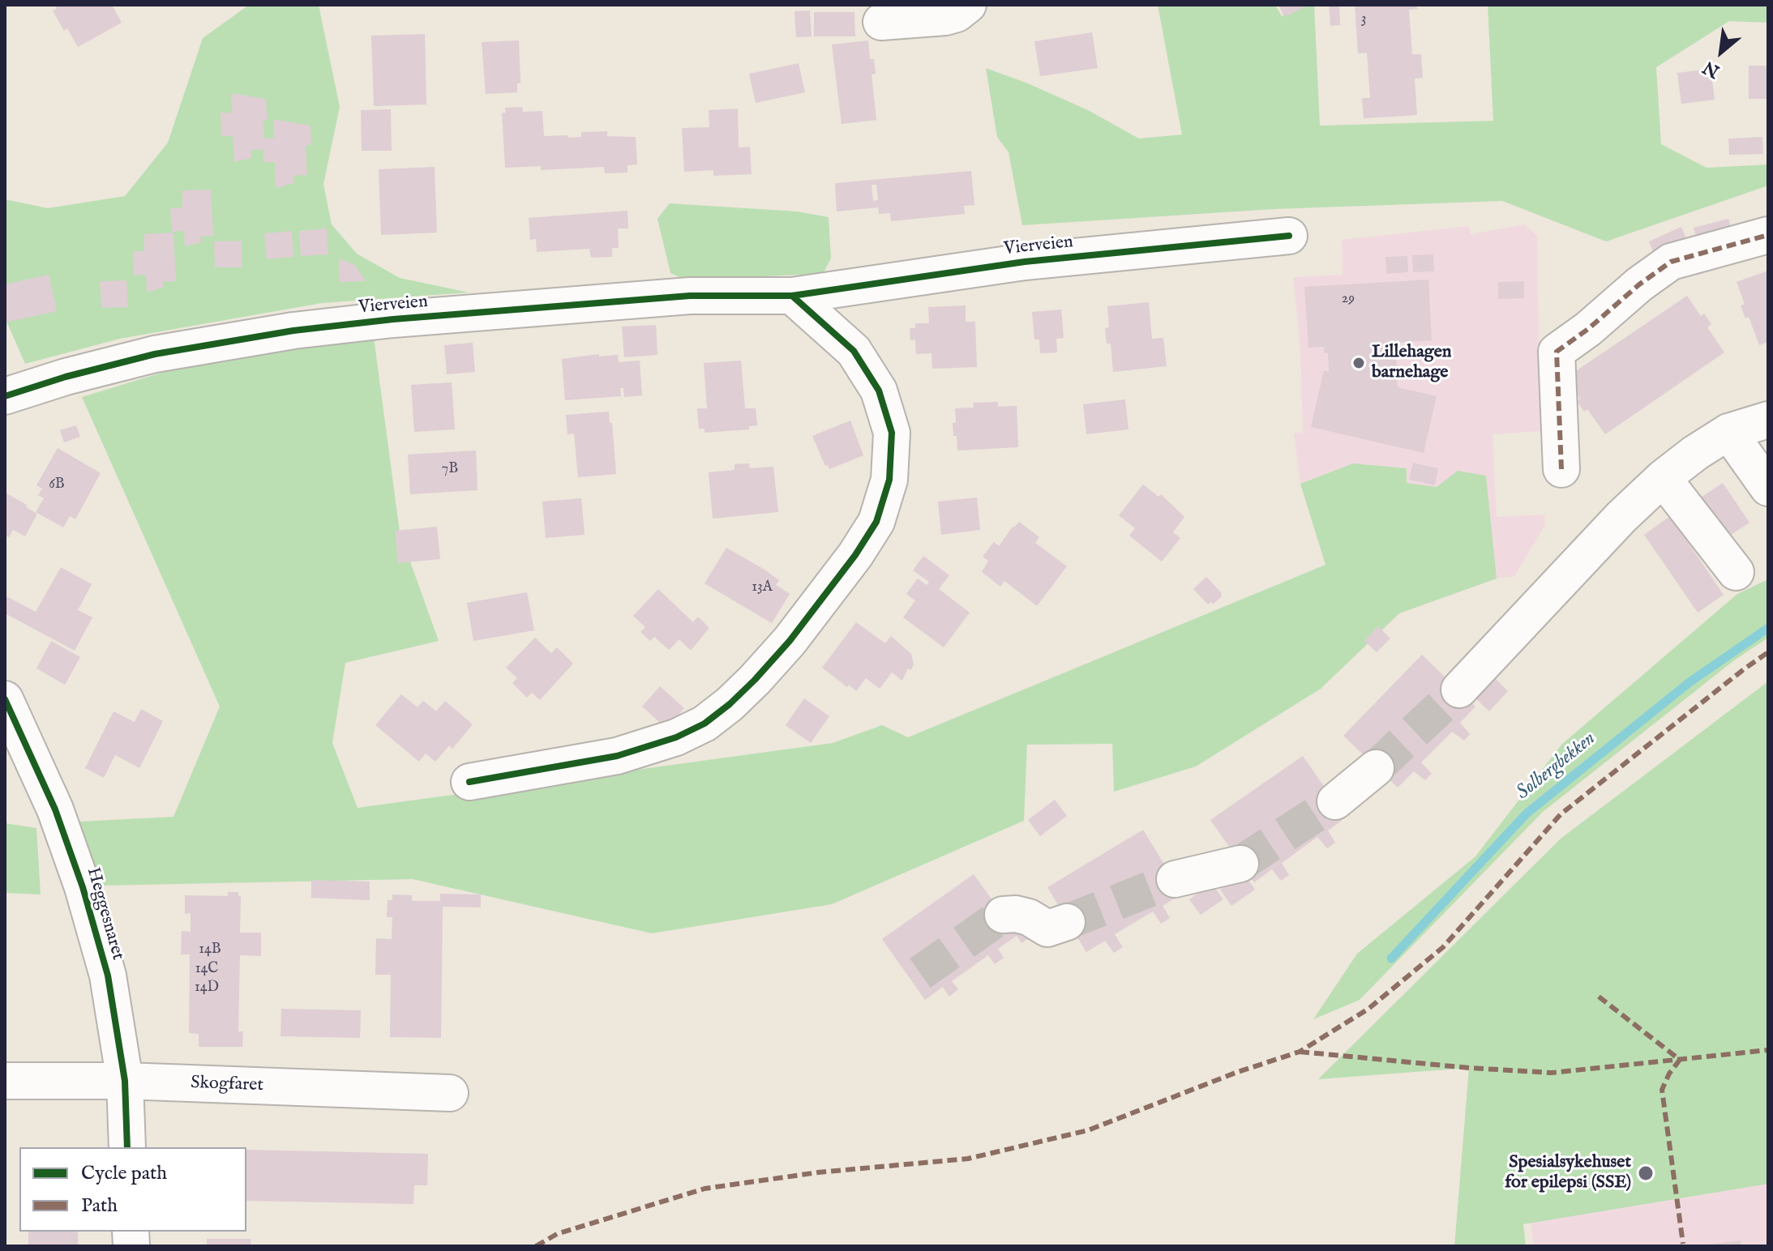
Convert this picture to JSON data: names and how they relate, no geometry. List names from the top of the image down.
{
  "streets": {
    "street": ["Vierveien", "Heggesnaret", "Skogfaret"]
  },
  "crossings": [
    ["Heggesnaret", "Skogfaret"]
  ],
  "water": ["Solbergbekken"],
  "places": ["Lillehagen barnehage", "Spesialsykehuset for epilepsi (SSE)"],
  "house_numbers": [
    "3",
    "29",
    "7B",
    "6B",
    "13A",
    "14B",
    "14C",
    "14D"
  ],
  "legend": ["Cycle path", "Path"],
  "north": "bottom left"
}
